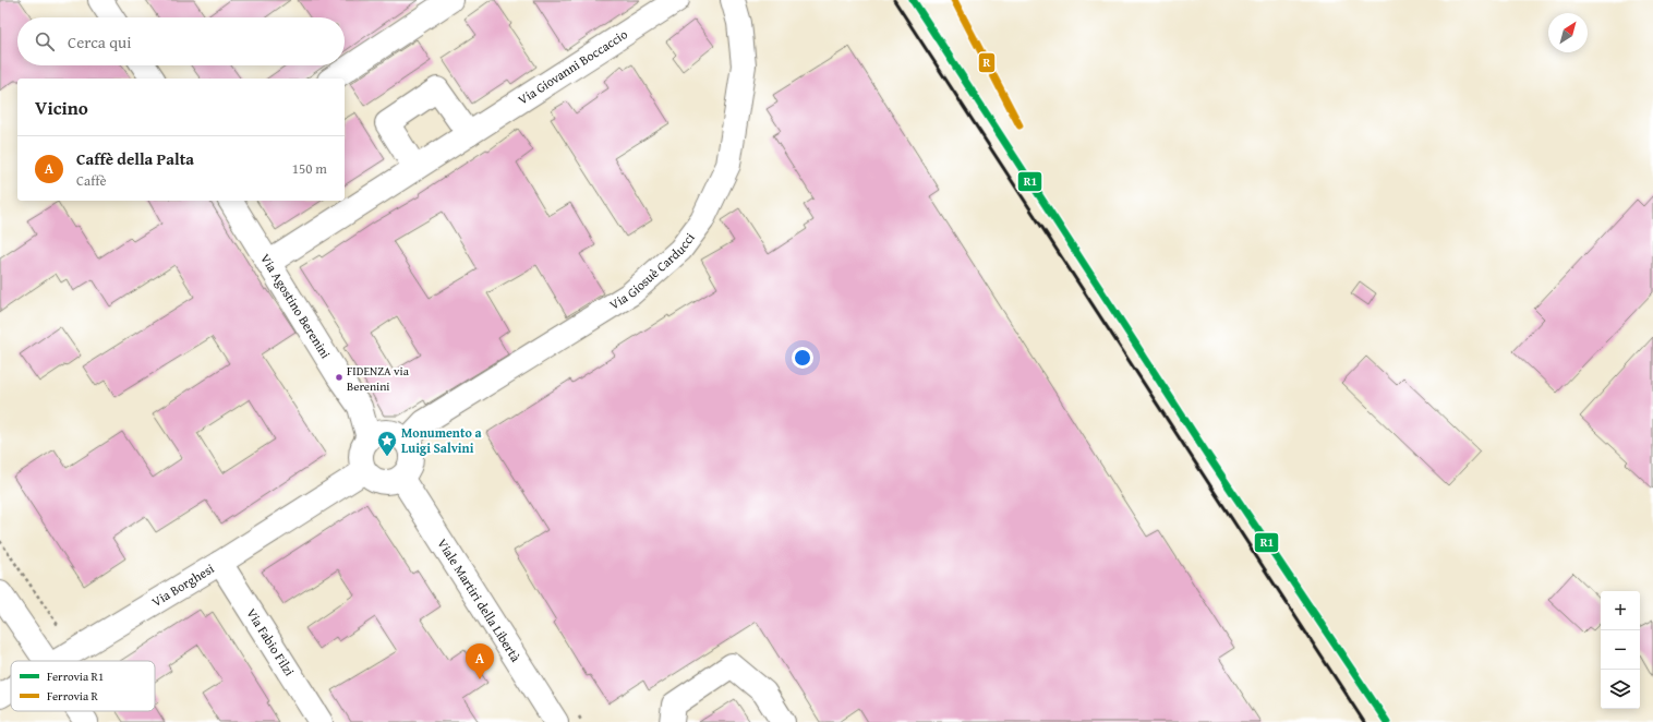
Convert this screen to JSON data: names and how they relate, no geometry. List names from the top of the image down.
{
  "streets": {
    "street": [
      "Via Giovanni Boccaccio",
      "Via Giosuè Carducci",
      "Via Agostino Berenini",
      "Via Borghesi",
      "Viale Martiri della Libertà",
      "Via Fabio Filzi"
    ]
  },
  "crossings": [
    ["Via Giovanni Boccaccio", "Via Agostino Berenini"],
    ["Via Giosuè Carducci", "Via Agostino Berenini"],
    ["Via Giosuè Carducci", "Via Borghesi"],
    ["Via Giosuè Carducci", "Viale Martiri della Libertà"],
    ["Via Agostino Berenini", "Via Borghesi"],
    ["Via Agostino Berenini", "Viale Martiri della Libertà"],
    ["Via Borghesi", "Viale Martiri della Libertà"],
    ["Via Borghesi", "Via Fabio Filzi"]
  ],
  "places": {
    "other": ["FIDENZA via Berenini"],
    "place": ["Monumento a Luigi Salvini"]
  },
  "lines": ["rail line R1", "rail line R"],
  "legend": ["Ferrovia R1", "Ferrovia R"],
  "north": "top right",
  "page": {
    "search": "Cerca qui",
    "heading": "Vicino",
    "list": [
      {
        "mark": "A",
        "name": "Caffè della Palta",
        "note": "Caffè",
        "value": "150 m"
      }
    ],
    "map_buttons": ["+", "−"],
    "pins": "A"
  }
}
